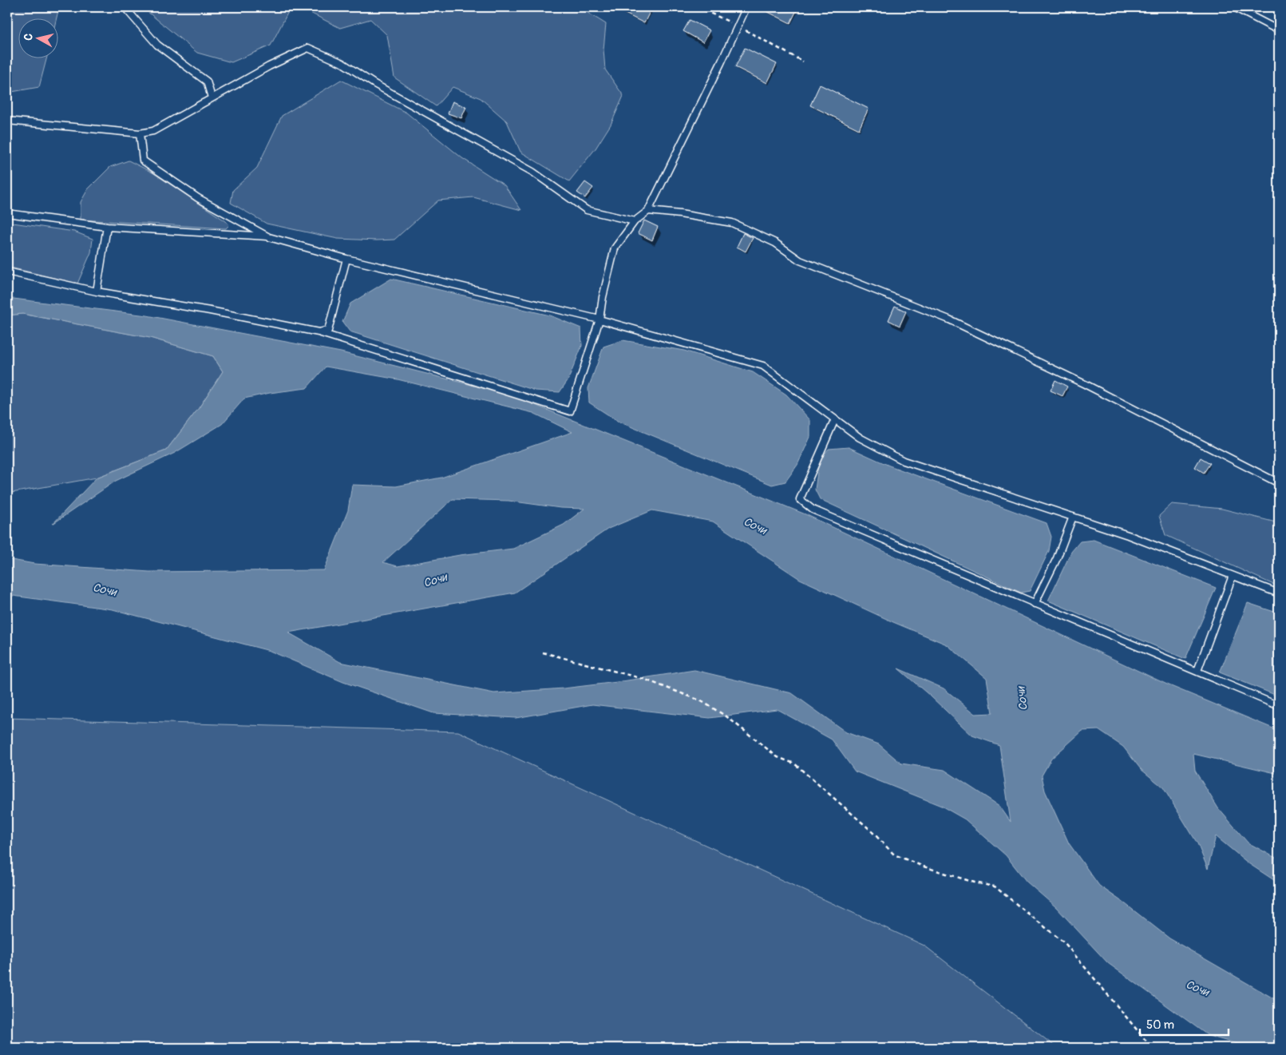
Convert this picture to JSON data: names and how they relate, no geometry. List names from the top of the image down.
{
  "water": ["Сочи"],
  "scale_bar": "50 m",
  "north": "left"
}
